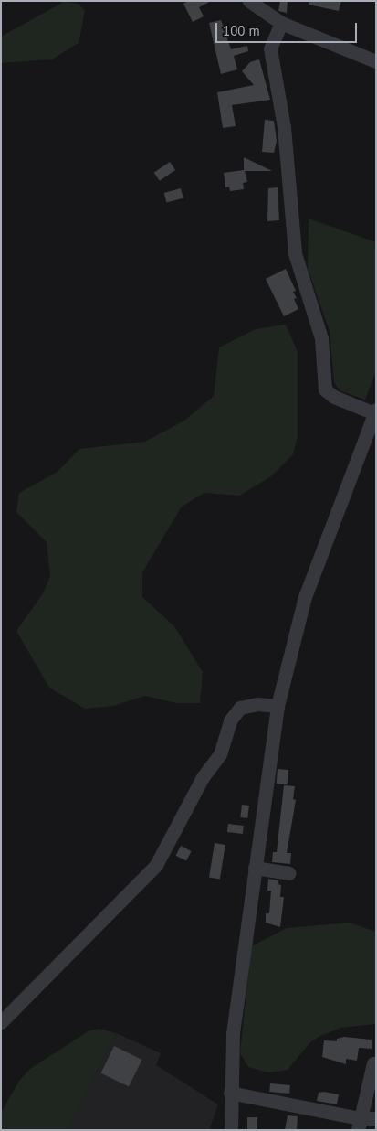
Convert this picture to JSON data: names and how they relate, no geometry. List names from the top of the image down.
{
  "scale_bar": "100 m"
}
